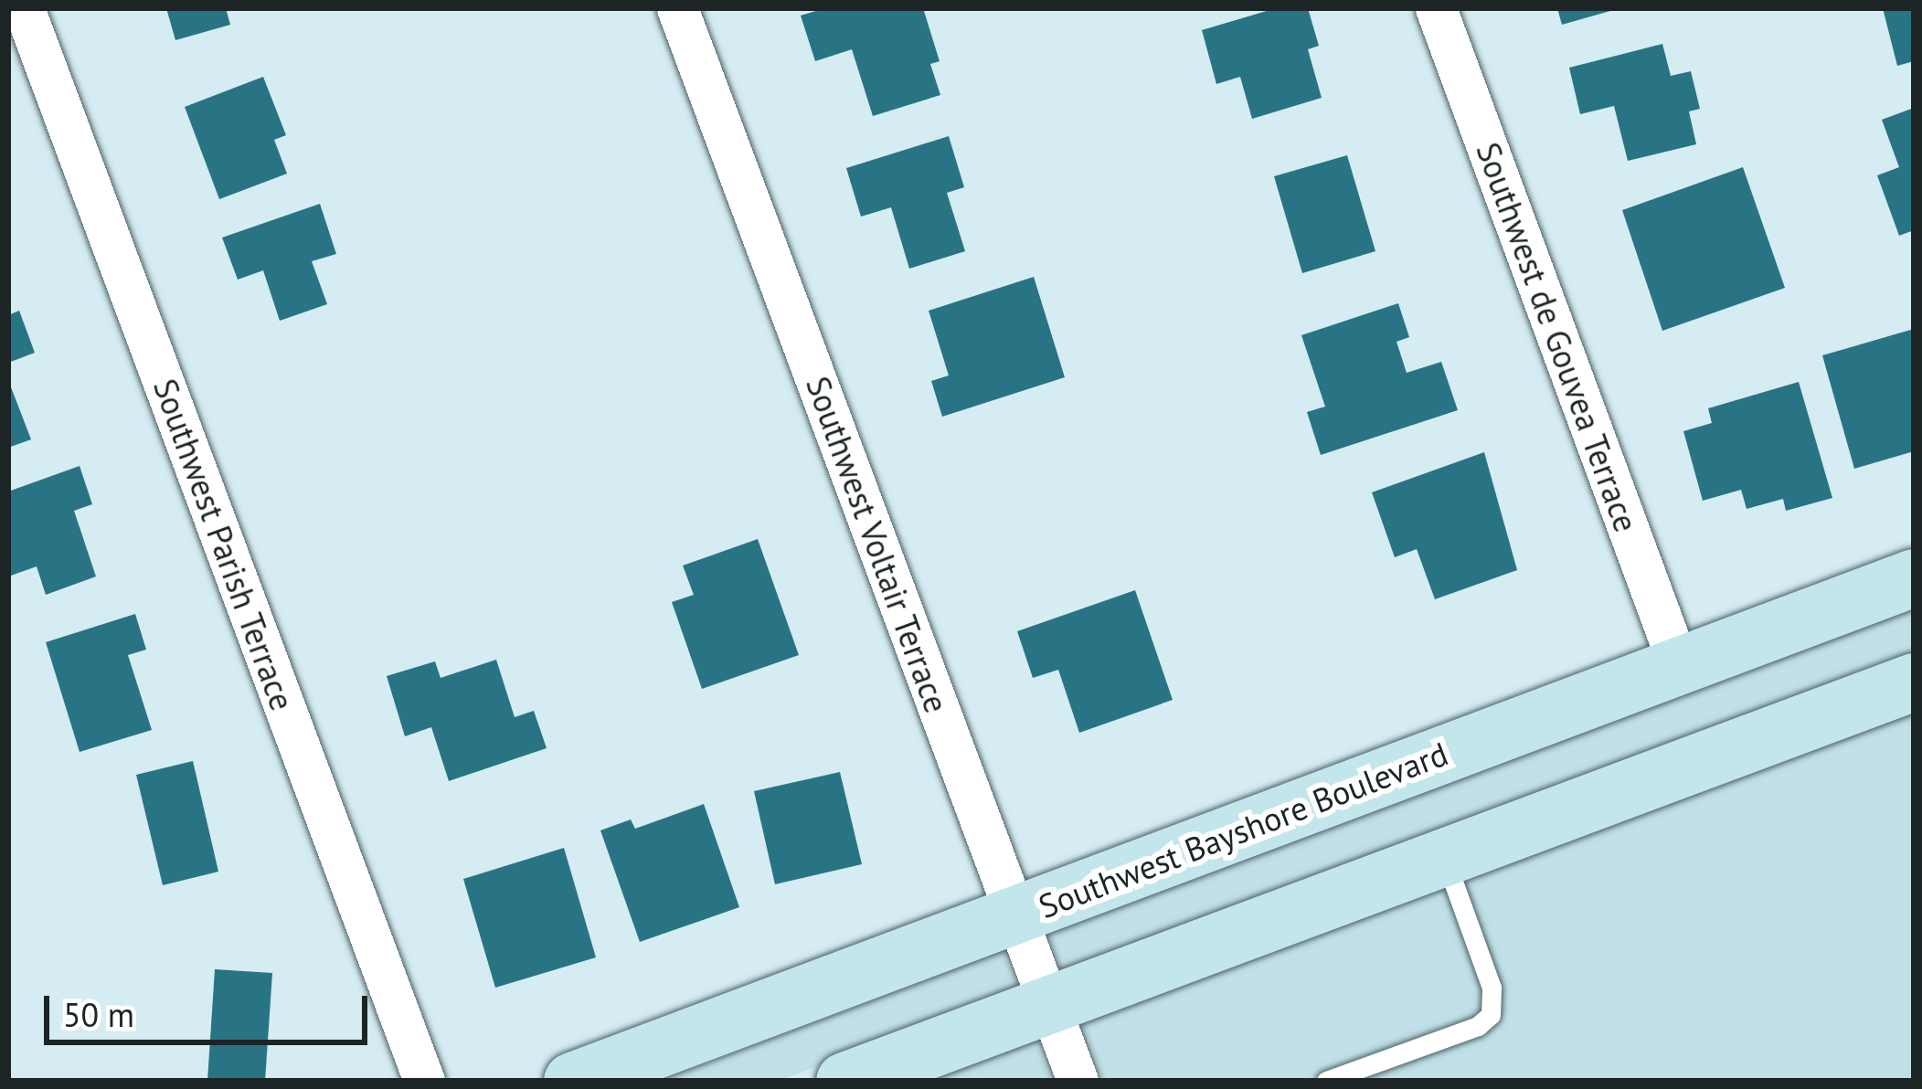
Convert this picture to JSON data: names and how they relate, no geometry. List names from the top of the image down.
{
  "streets": {
    "main road": ["Southwest Bayshore Boulevard"],
    "street": ["Southwest de Gouvea Terrace", "Southwest Parish Terrace", "Southwest Voltair Terrace"]
  },
  "crossings": [
    ["Southwest de Gouvea Terrace", "Southwest Bayshore Boulevard"],
    ["Southwest Voltair Terrace", "Southwest Bayshore Boulevard"]
  ],
  "scale_bar": "50 m"
}
